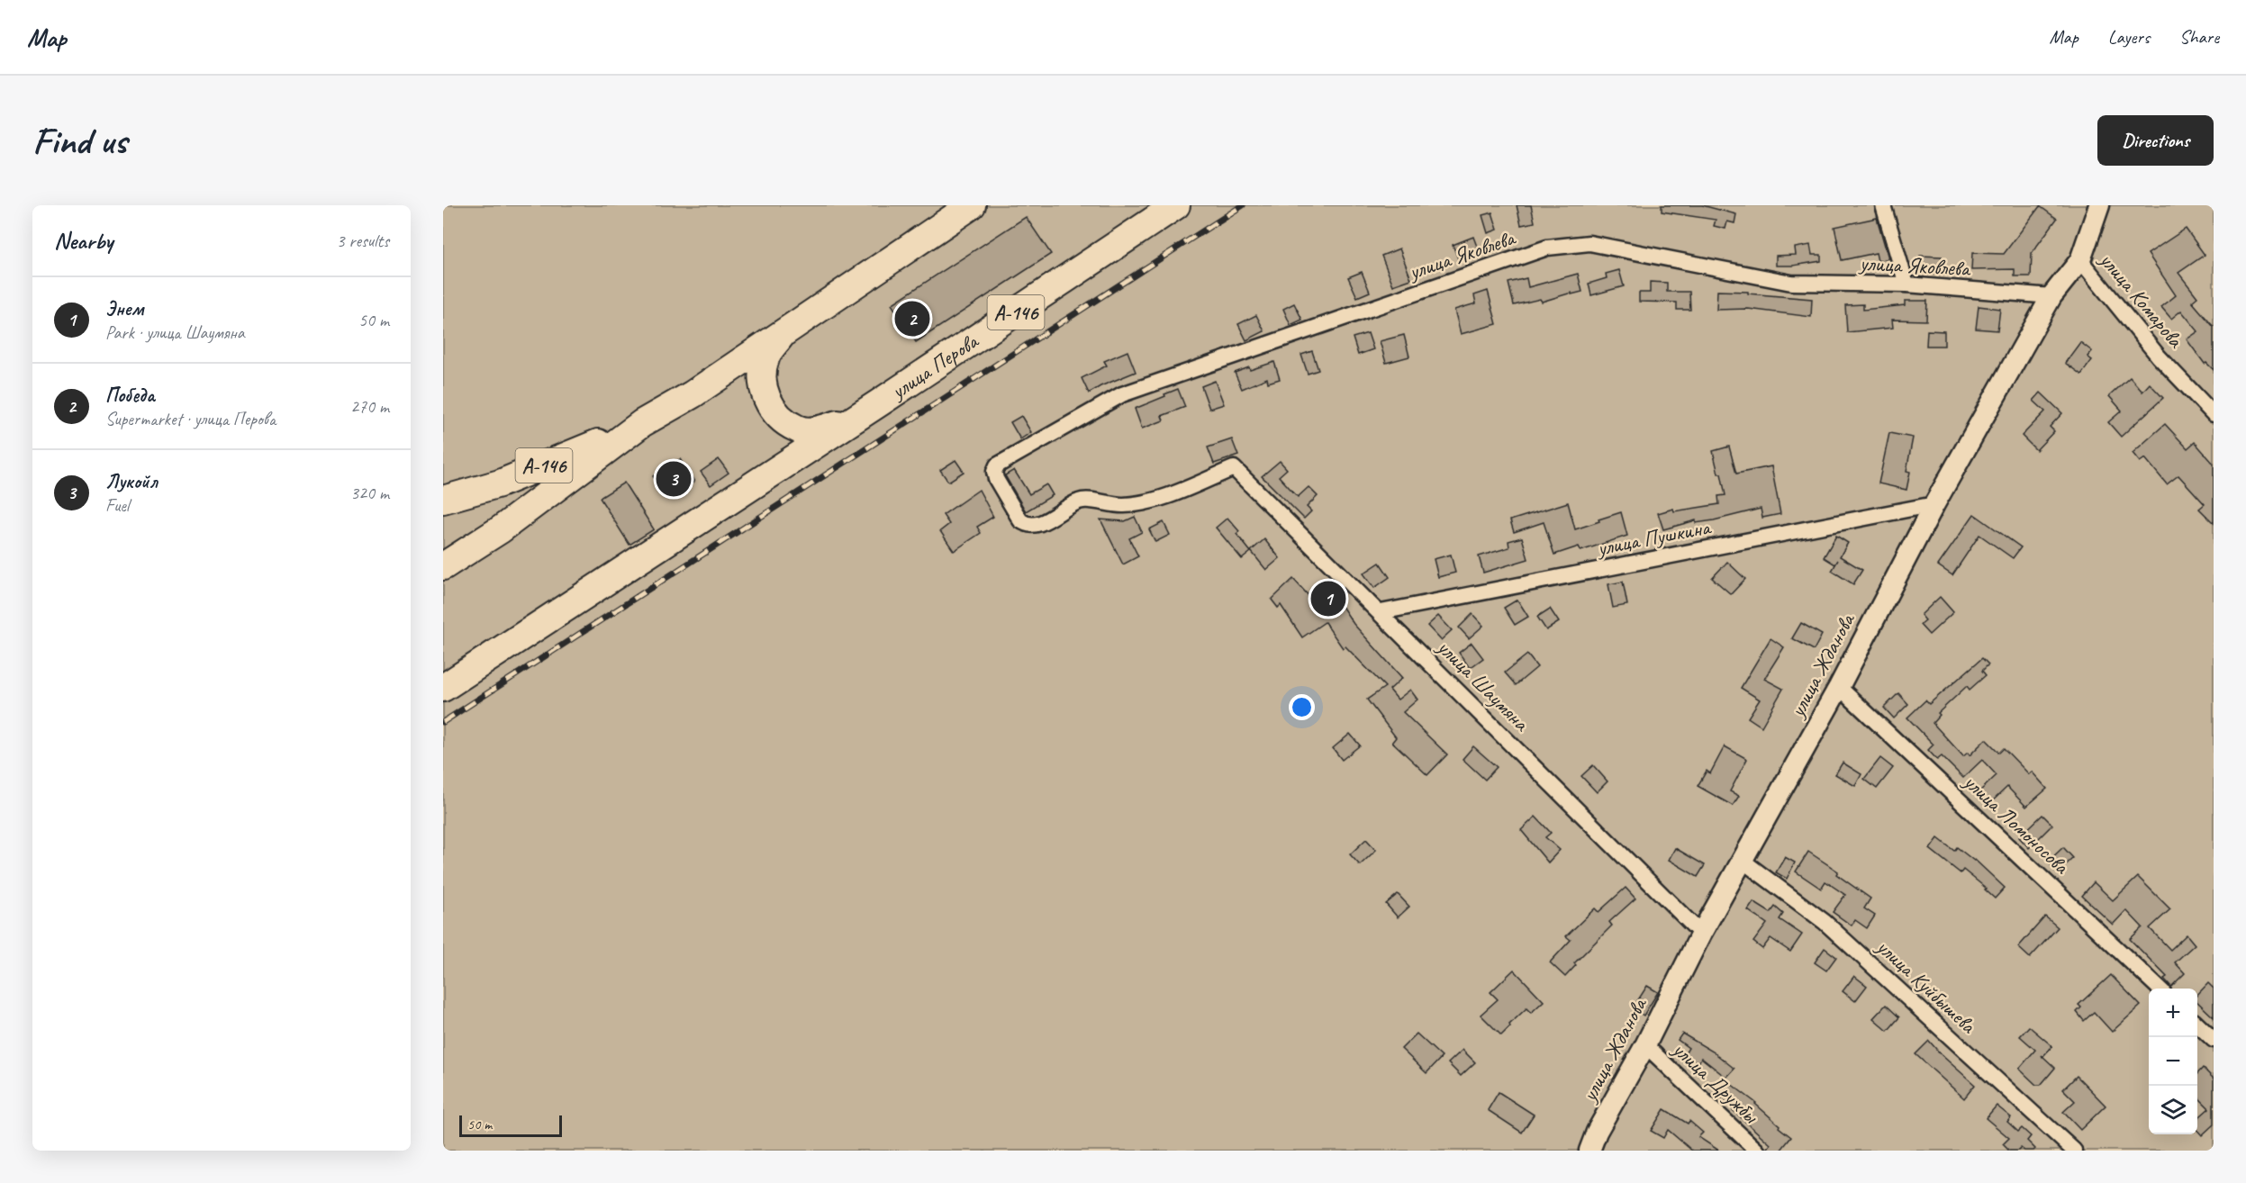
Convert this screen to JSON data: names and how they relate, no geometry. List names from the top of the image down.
{
  "streets": {
    "highway": ["А-146", "улица Перова"],
    "street": [
      "улица Яковлева",
      "улица Комарова",
      "улица Пушкина",
      "улица Жданова",
      "улица Шаумяна",
      "улица Ломоносова",
      "улица Куйбышева",
      "улица Дружбы"
    ]
  },
  "crossings": [
    ["улица Яковлева", "улица Жданова"],
    ["улица Яковлева", "улица Шаумяна"],
    ["улица Комарова", "улица Жданова"],
    ["А-146", "улица Перова"],
    ["улица Пушкина", "улица Жданова"],
    ["улица Пушкина", "улица Шаумяна"],
    ["улица Жданова", "улица Шаумяна"],
    ["улица Жданова", "улица Ломоносова"],
    ["улица Жданова", "улица Куйбышева"],
    ["улица Жданова", "улица Дружбы"]
  ],
  "scale_bar": "50 m",
  "page": {
    "header": "Map",
    "nav": ["Map", "Layers", "Share"],
    "buttons": "Directions",
    "title": "Find us",
    "heading": ["Nearby", "3 results"],
    "list": [
      {
        "mark": "1",
        "name": "Энем",
        "note": "Park · улица Шаумяна",
        "value": "50 m"
      },
      {
        "mark": "2",
        "name": "Победа",
        "note": "Supermarket · улица Перова",
        "value": "270 m"
      },
      {
        "mark": "3",
        "name": "Лукойл",
        "note": "Fuel",
        "value": "320 m"
      }
    ],
    "pins": ["2", "3", "1"],
    "map_buttons": ["+", "−"],
    "scale": "50 m"
  }
}
